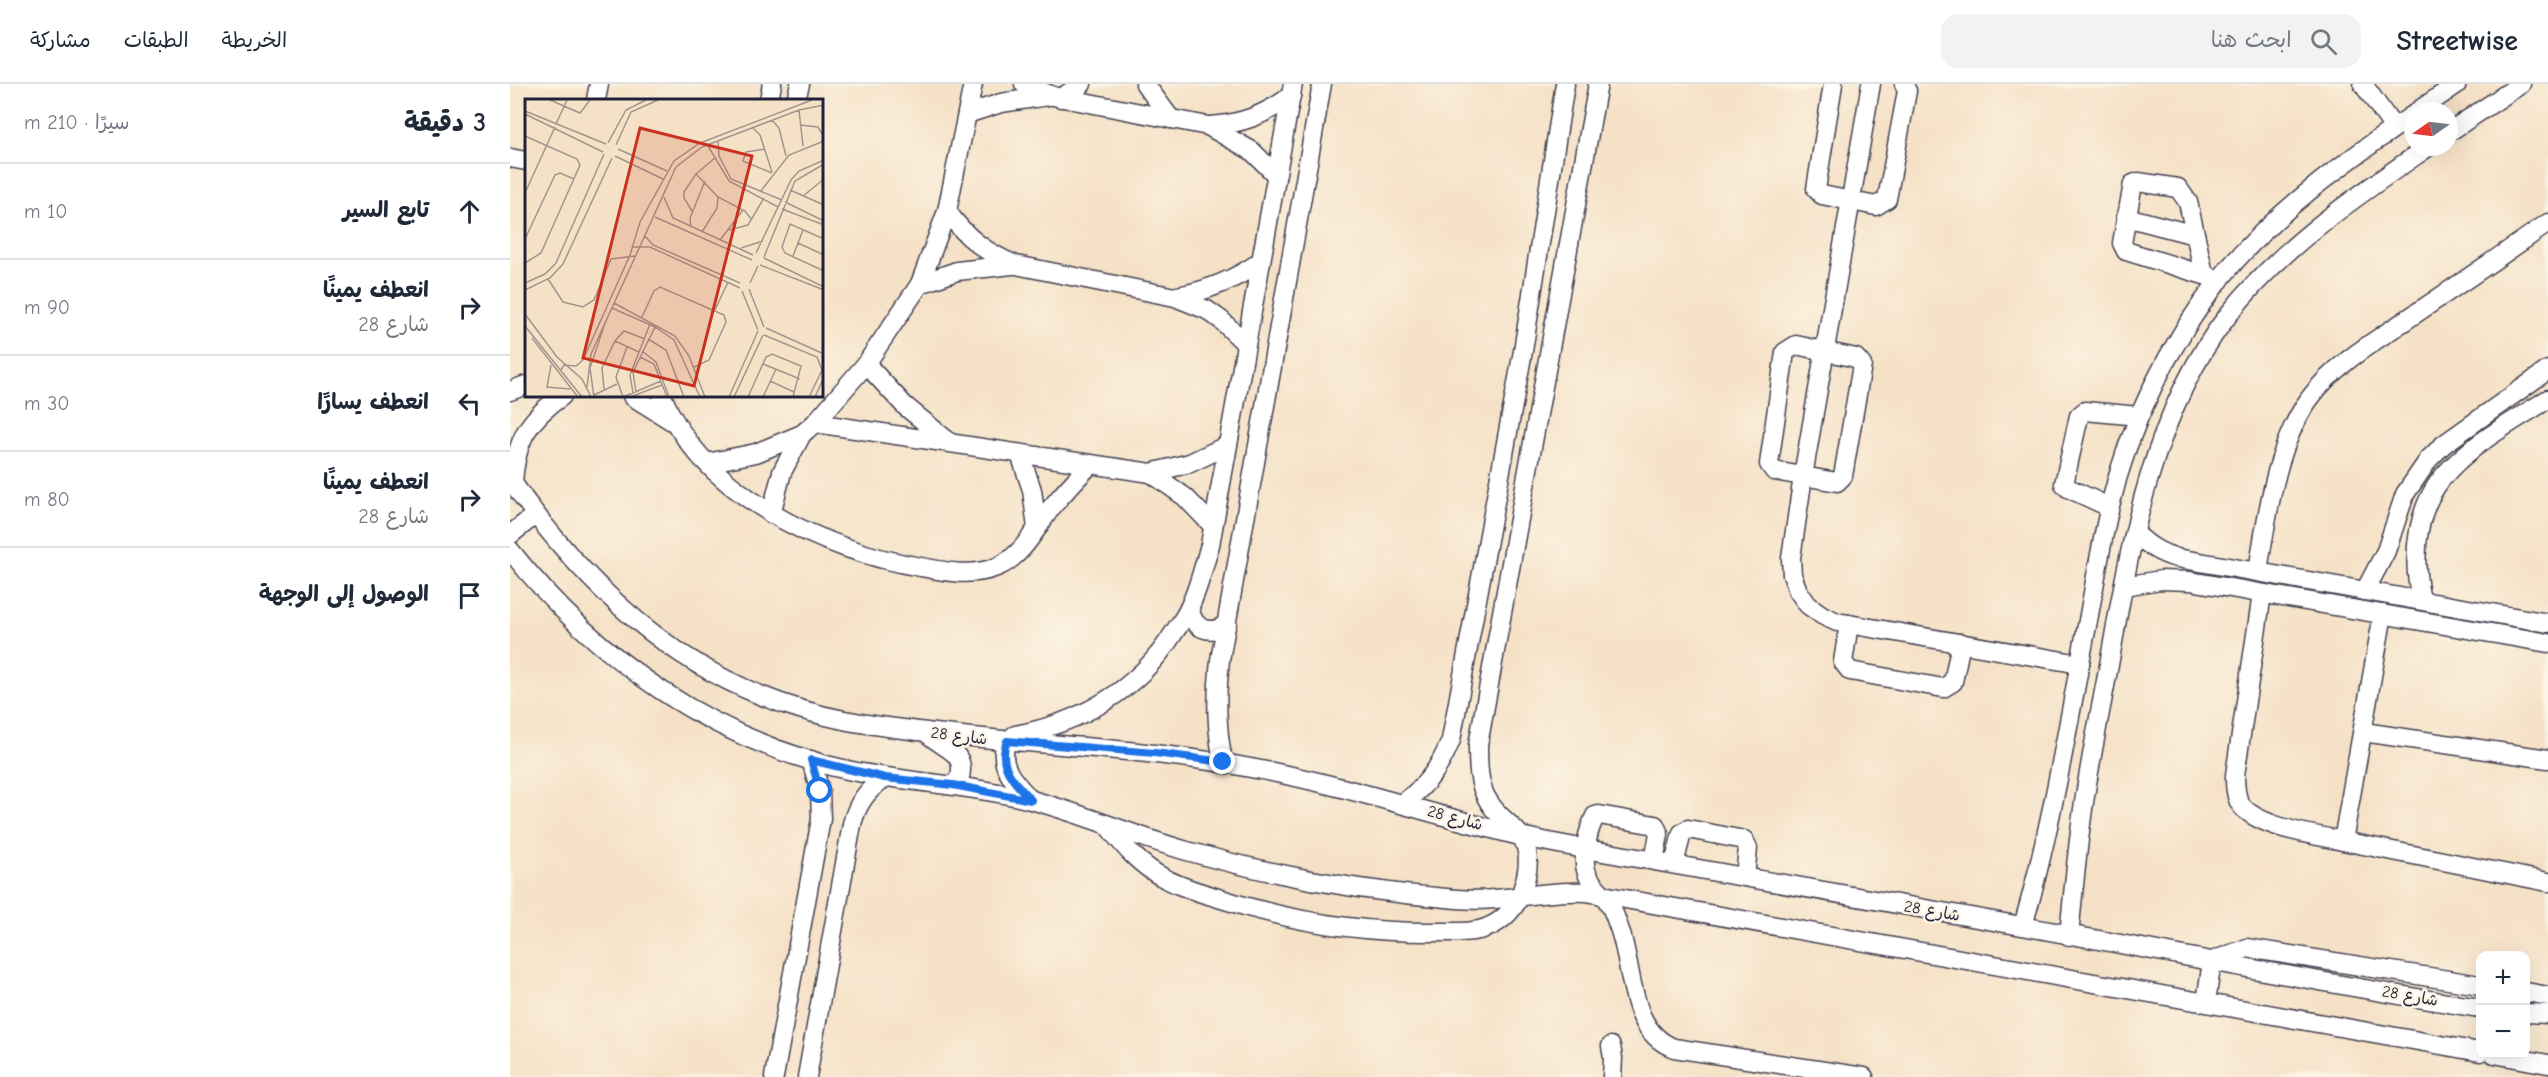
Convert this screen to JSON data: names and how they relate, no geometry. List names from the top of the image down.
{
  "streets": {
    "street": ["شارع 28"]
  },
  "north": "left",
  "page": {
    "header": "Streetwise",
    "search": "ابحث هنا",
    "nav": ["الخريطة", "الطبقات", "مشاركة"],
    "heading": ["3 دقيقة", "سيرًا · 210 m"],
    "list": [
      ["تابع السير", "10 m"],
      ["انعطف يمينًا", "شارع 28", "90 m"],
      ["انعطف يسارًا", "30 m"],
      ["انعطف يمينًا", "شارع 28", "80 m"],
      "الوصول إلى الوجهة"
    ],
    "map_buttons": ["+", "−"]
  }
}
